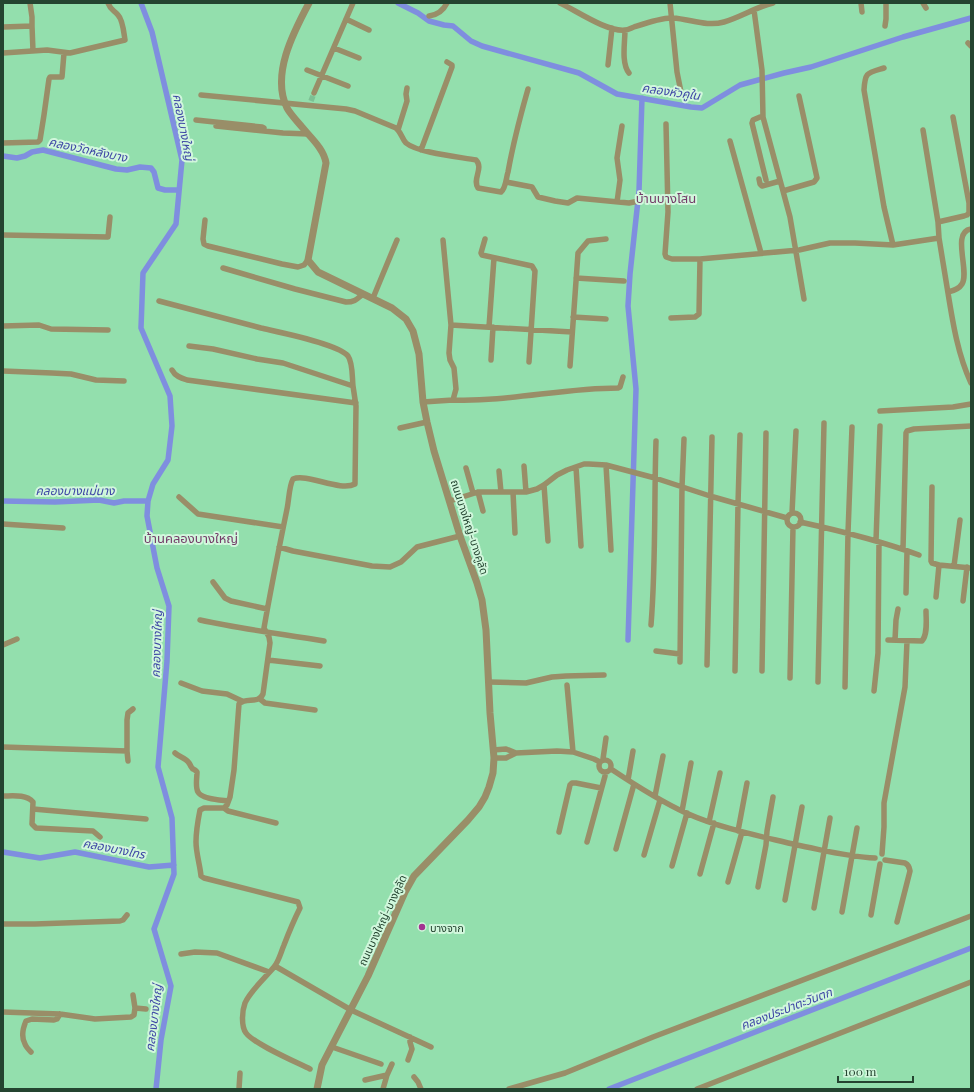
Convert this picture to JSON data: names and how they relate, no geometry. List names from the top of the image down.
{
  "streets": {
    "street": ["ถนนบางใหญ่-บางคูลัด"]
  },
  "districts": ["บ้านบางโสน", "บ้านคลองบางใหญ่"],
  "water": [
    "คลองหัวคูใน",
    "คลองบางใหญ่",
    "คลองวัดหลังบาง",
    "คลองบางแม่นาง",
    "คลองบางไทร",
    "คลองประปาตะวันตก"
  ],
  "places": ["บางจาก"],
  "scale_bar": "100 m"
}
